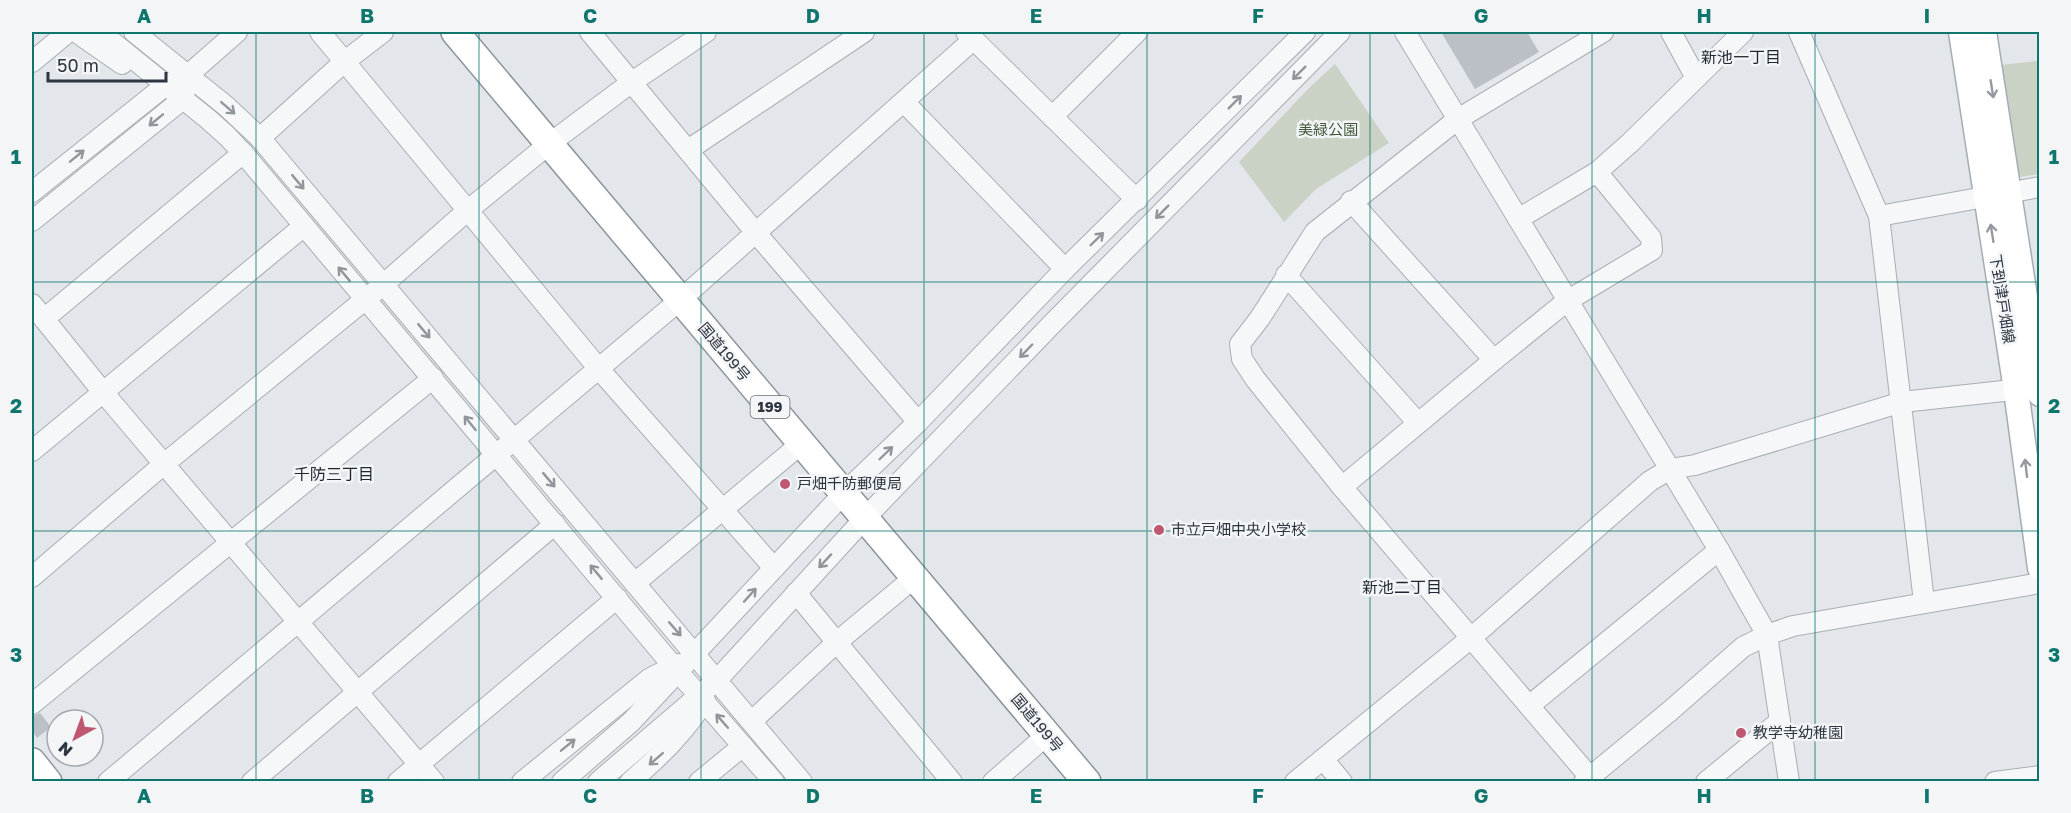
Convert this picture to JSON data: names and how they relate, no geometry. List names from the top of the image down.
{
  "streets": {
    "highway": ["国道199号", "199"],
    "main road": ["下到津戸畑線"]
  },
  "districts": ["新池一丁目", "千防三丁目", "新池二丁目"],
  "parks": ["美緑公園"],
  "places": ["戸畑千防郵便局", "市立戸畑中央小学校", "教学寺幼稚園"],
  "scale_bar": "50 m",
  "north": "bottom left",
  "grid": {
    "columns": [
      "A",
      "B",
      "C",
      "D",
      "E",
      "F",
      "G",
      "H",
      "I"
    ],
    "rows": ["1", "2", "3"]
  }
}
